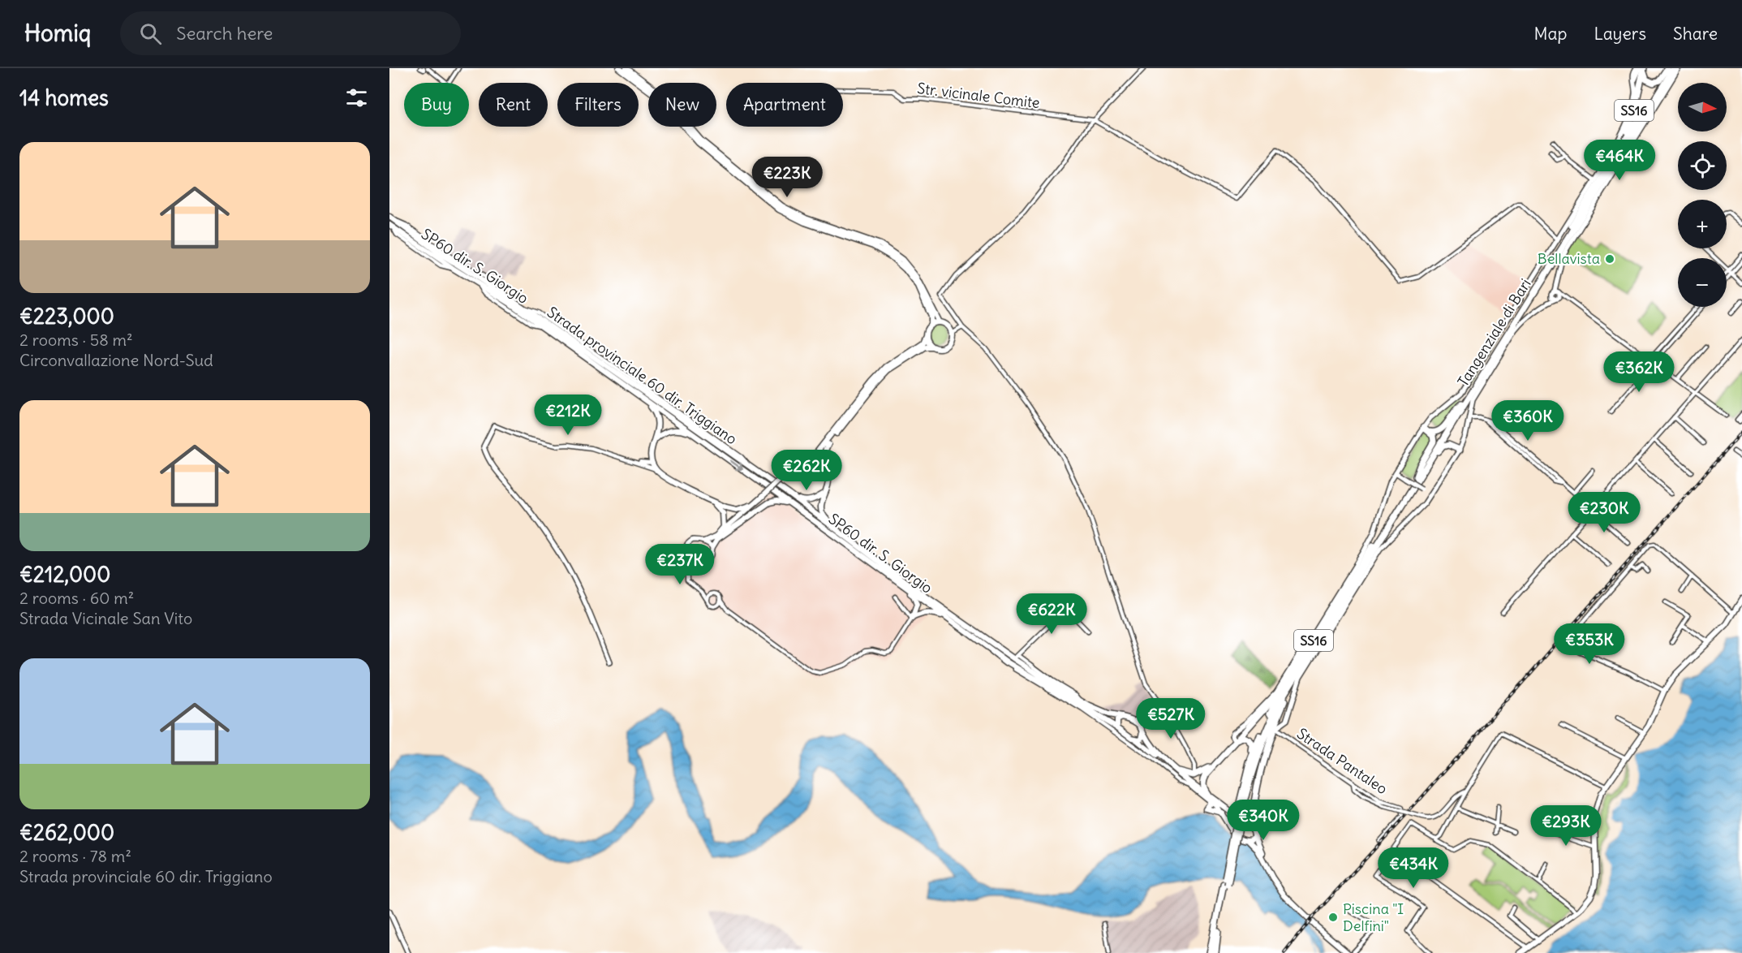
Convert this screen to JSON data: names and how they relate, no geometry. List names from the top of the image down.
{
  "streets": {
    "highway": ["SS16", "Tangenziale di Bari"],
    "main road": ["SP60 dir. S. Giorgio", "Strada provinciale 60 dir. Triggiano"],
    "street": ["Str. vicinale Comite", "Strada Pantaleo"]
  },
  "crossings": [
    ["SS16", "Tangenziale di Bari"],
    ["SS16", "Strada Pantaleo"]
  ],
  "places": ["Bellavista", "Piscina \"I Delfini\""],
  "north": "right",
  "page": {
    "header": "Homiq",
    "search": "Search here",
    "nav": ["Map", "Layers", "Share"],
    "heading": "14 homes",
    "map_buttons": ["+", "−"],
    "chip": [
      "Buy",
      "Rent",
      "Filters",
      "New",
      "Apartment"
    ],
    "list": [
      {
        "name": "€223,000",
        "note": "2 rooms · 58 m² · Circonvallazione Nord-Sud"
      },
      {
        "name": "€212,000",
        "note": "2 rooms · 60 m² · Strada Vicinale San Vito"
      },
      {
        "name": "€262,000",
        "note": "2 rooms · 78 m² · Strada provinciale 60 dir. Triggiano"
      }
    ],
    "price": [
      "€464K",
      "€223K",
      "€362K",
      "€212K",
      "€360K",
      "€262K",
      "€230K",
      "€237K",
      "€622K",
      "€353K",
      "€527K",
      "€340K",
      "€293K",
      "€434K"
    ]
  }
}
